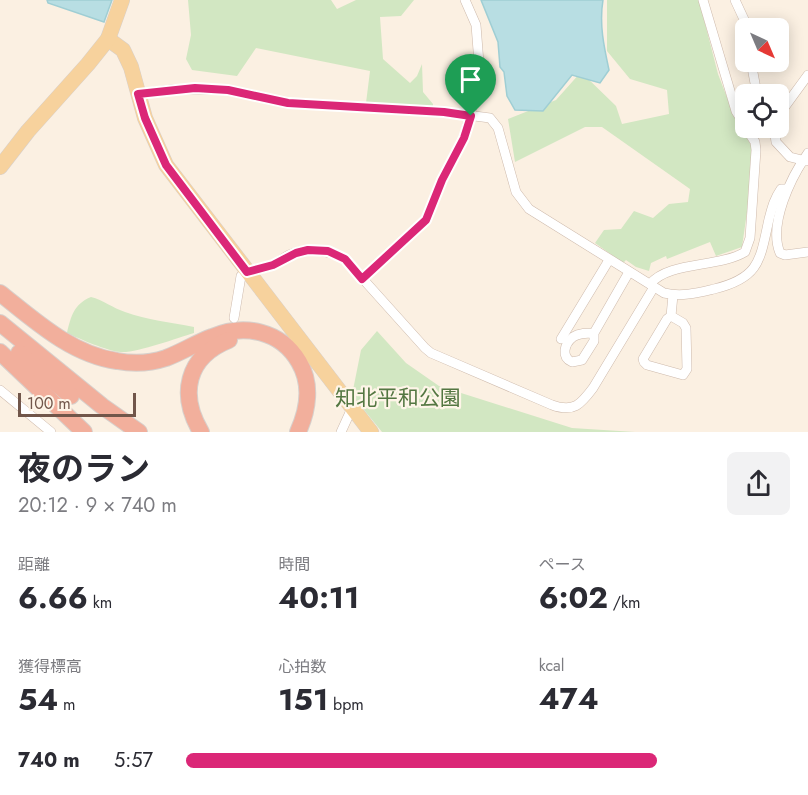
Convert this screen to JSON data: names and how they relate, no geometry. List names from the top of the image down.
{
  "parks": ["知北平和公園"],
  "scale_bar": "100 m",
  "north": "bottom right",
  "page": {
    "scale": "100 m",
    "heading": ["夜のラン", "20:12 · 9 × 740 m"],
    "stats": [
      ["距離", "6.66 km"],
      ["時間", "40:11"],
      ["ペース", "6:02 /km"],
      ["獲得標高", "54 m"],
      ["心拍数", "151 bpm"],
      ["kcal", "474"]
    ],
    "list": [
      {
        "name": "740 m",
        "note": "5:57"
      }
    ]
  }
}
